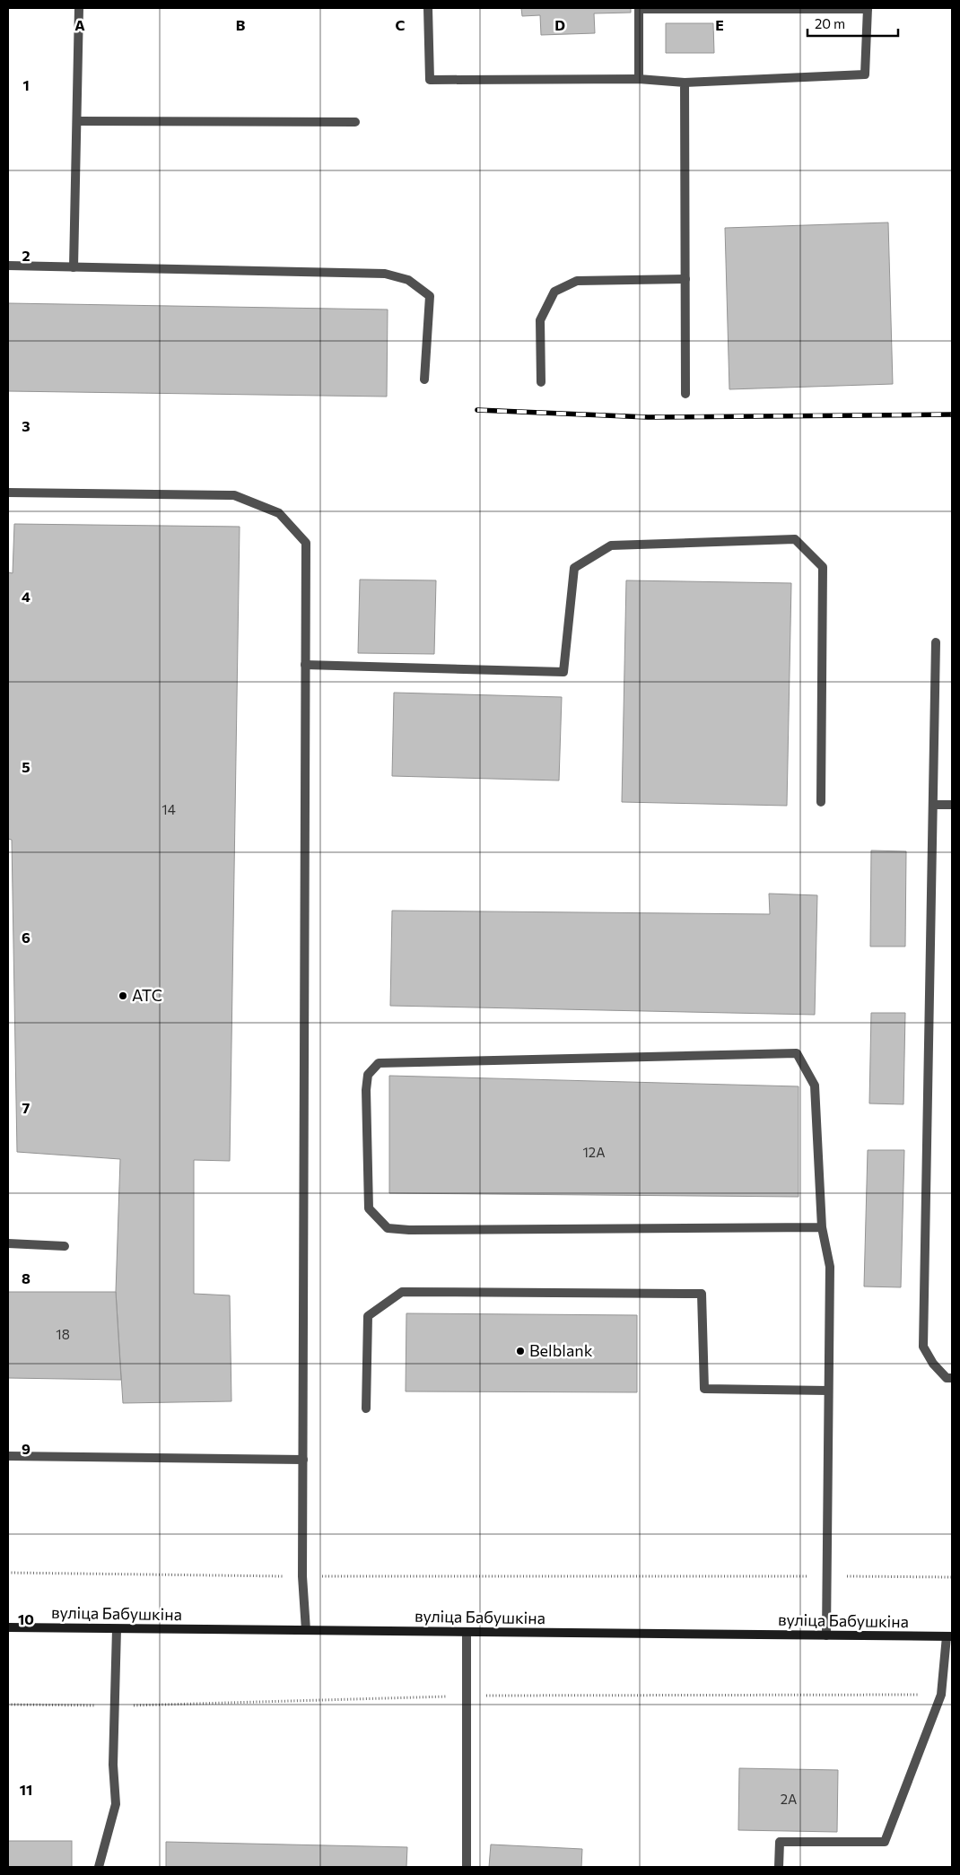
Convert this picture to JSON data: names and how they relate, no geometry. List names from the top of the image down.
{
  "streets": {
    "street": ["вуліца Бабушкіна"]
  },
  "places": ["АТС", "Belblank"],
  "house_numbers": [
    "14",
    "12А",
    "18",
    "2А"
  ],
  "scale_bar": "20 m",
  "grid": {
    "columns": [
      "A",
      "B",
      "C",
      "D",
      "E"
    ],
    "rows": [
      "1",
      "2",
      "3",
      "4",
      "5",
      "6",
      "7",
      "8",
      "9",
      "10",
      "11"
    ]
  }
}
